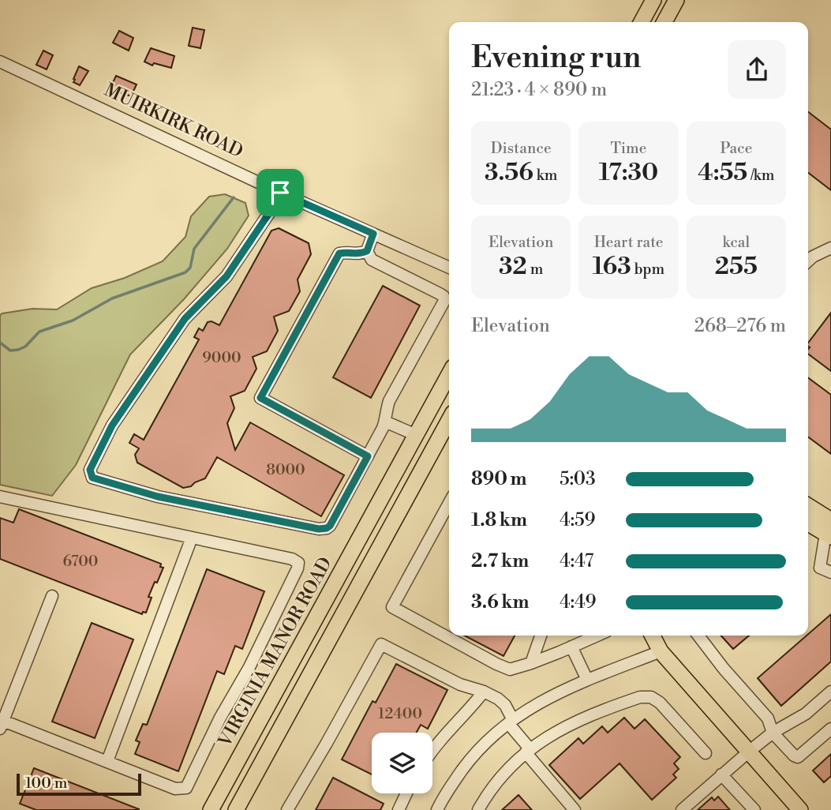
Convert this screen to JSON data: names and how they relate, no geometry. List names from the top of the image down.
{
  "streets": {
    "main road": ["VIRGINIA MANOR ROAD"],
    "street": ["MUIRKIRK ROAD"]
  },
  "house_numbers": [
    "9000",
    "8000",
    "6700",
    "12400"
  ],
  "scale_bar": "100 m",
  "page": {
    "heading": ["Evening run", "21:23 · 4 × 890 m"],
    "stats": [
      ["Distance", "3.56 km"],
      ["Time", "17:30"],
      ["Pace", "4:55 /km"],
      ["Elevation", "32 m"],
      ["Heart rate", "163 bpm"],
      ["kcal", "255"]
    ],
    "chart": ["Elevation", "268–276 m"],
    "list": [
      {
        "name": "890 m",
        "note": "5:03"
      },
      {
        "name": "1.8 km",
        "note": "4:59"
      },
      {
        "name": "2.7 km",
        "note": "4:47"
      },
      {
        "name": "3.6 km",
        "note": "4:49"
      }
    ],
    "scale": "100 m"
  }
}
